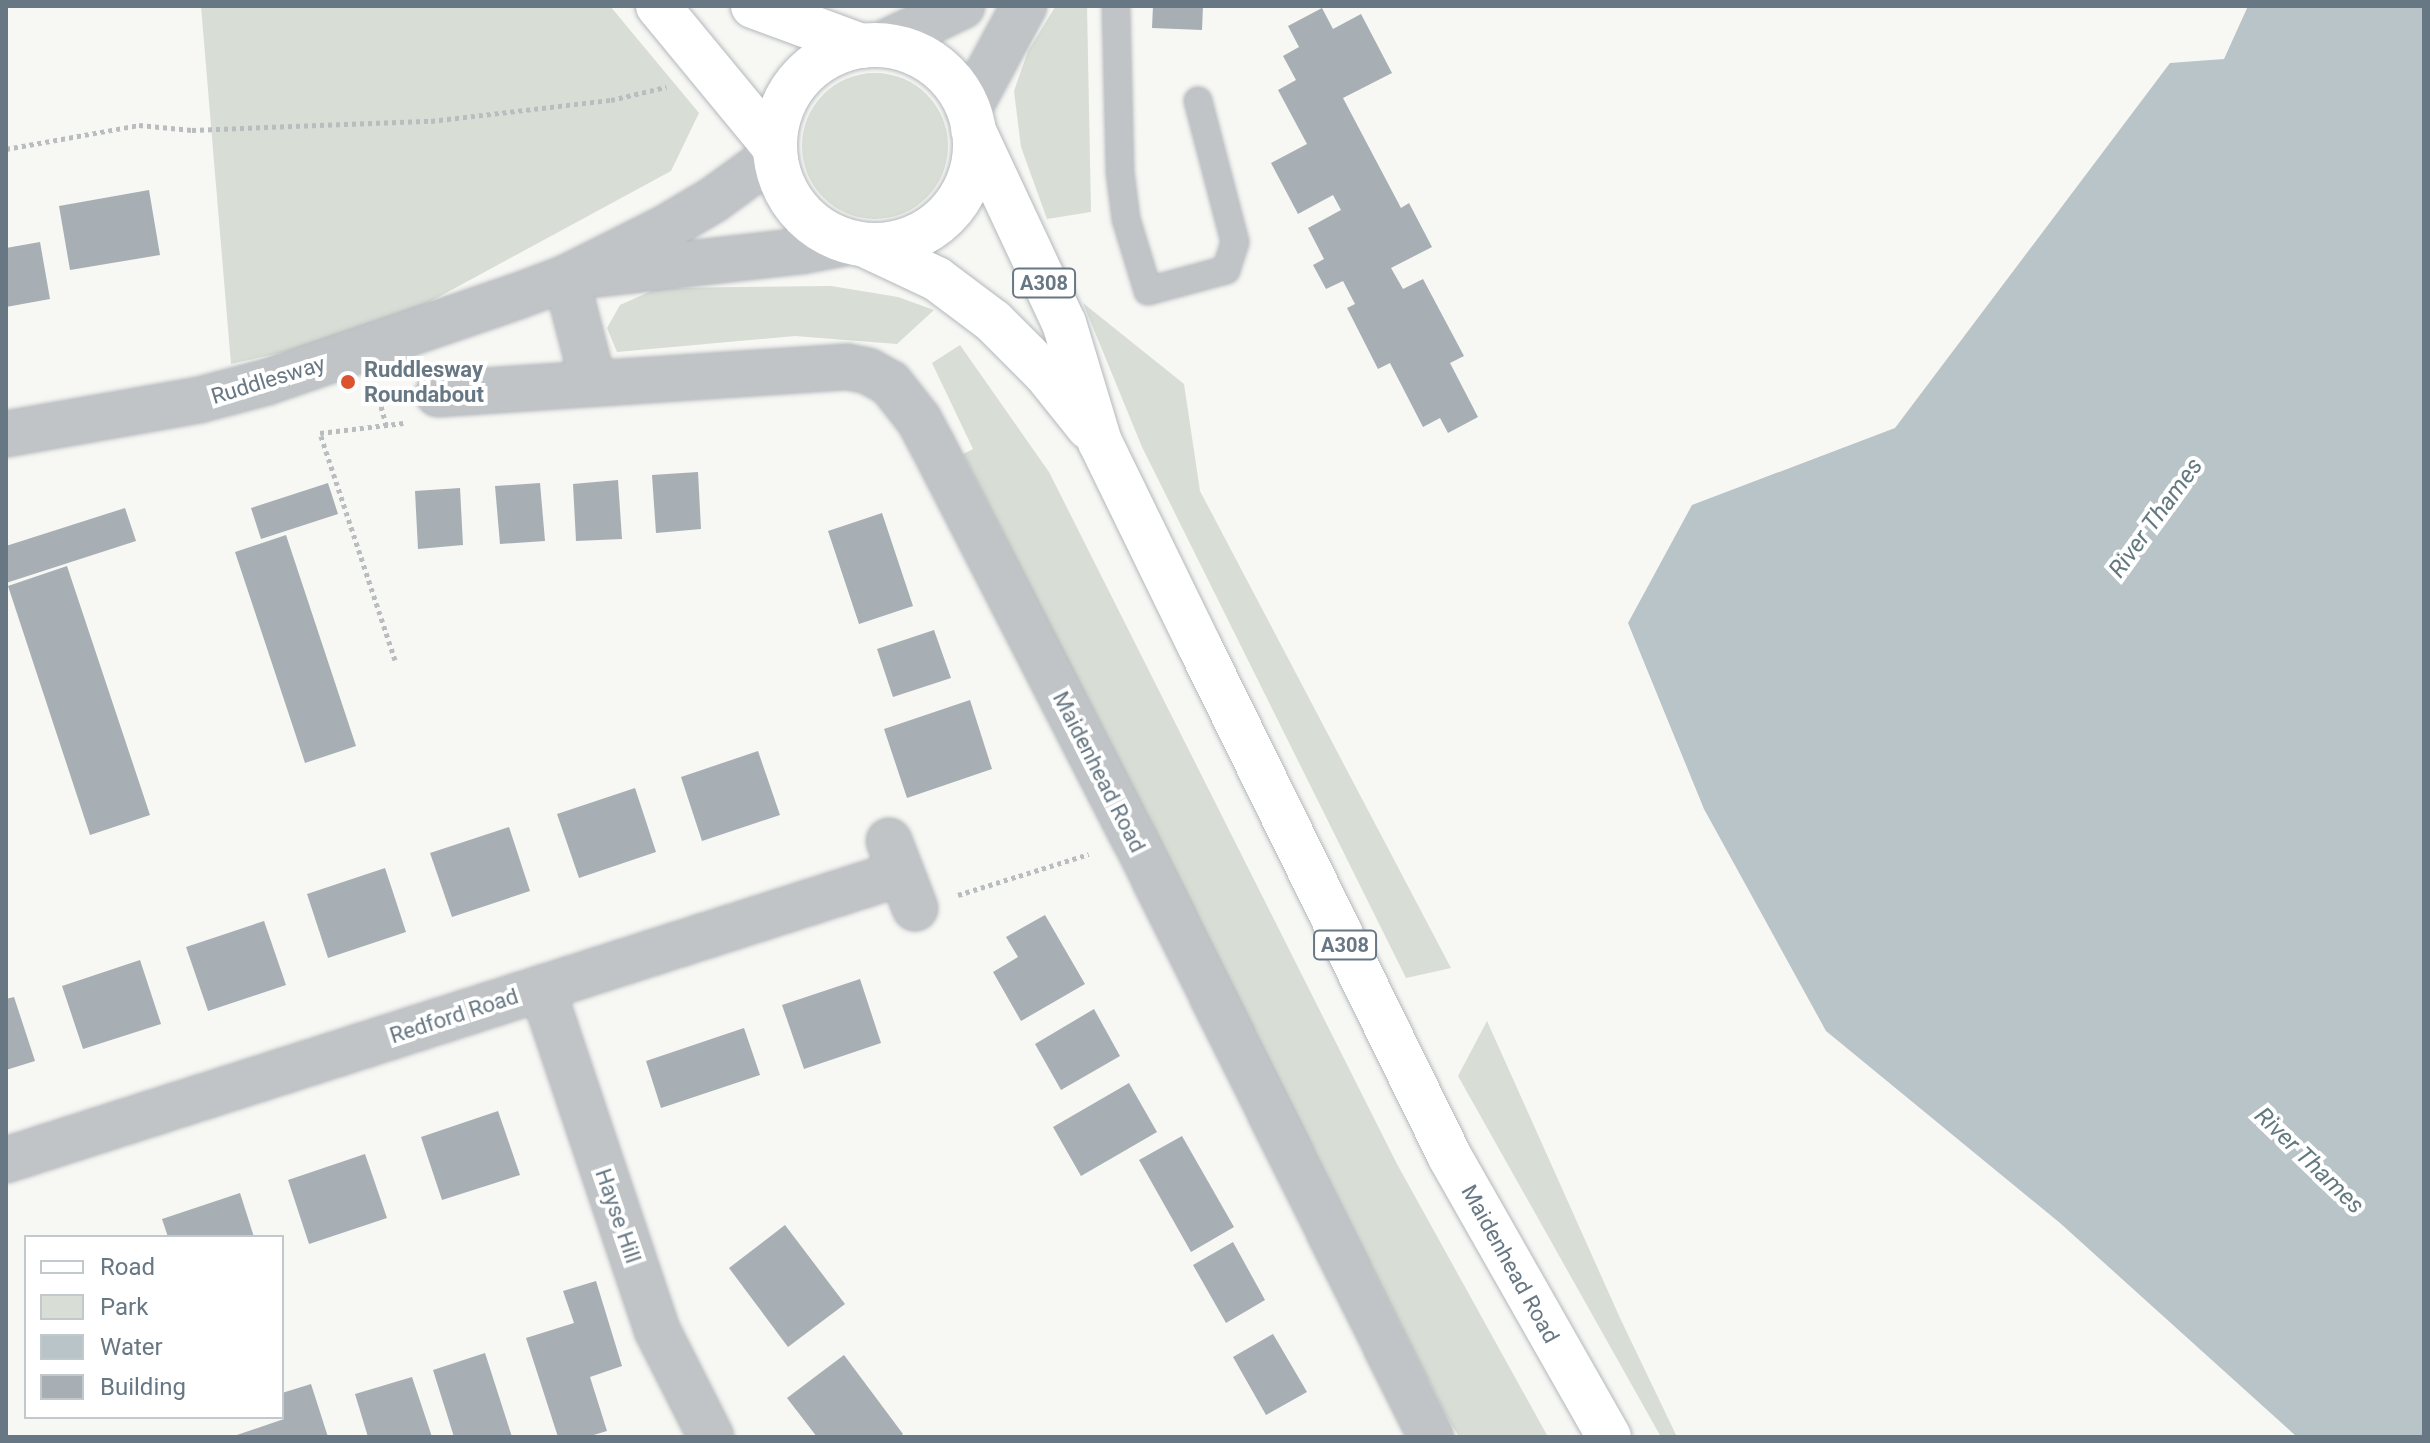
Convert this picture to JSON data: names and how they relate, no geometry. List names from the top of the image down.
{
  "streets": {
    "main road": ["A308", "Maidenhead Road"],
    "street": ["Ruddlesway", "Redford Road", "Hayse Hill"]
  },
  "crossings": [
    ["Ruddlesway", "Maidenhead Road"],
    ["Redford Road", "Hayse Hill"]
  ],
  "water": ["River Thames"],
  "places": ["Ruddlesway Roundabout"],
  "legend": [
    "Road",
    "Park",
    "Water",
    "Building"
  ]
}
